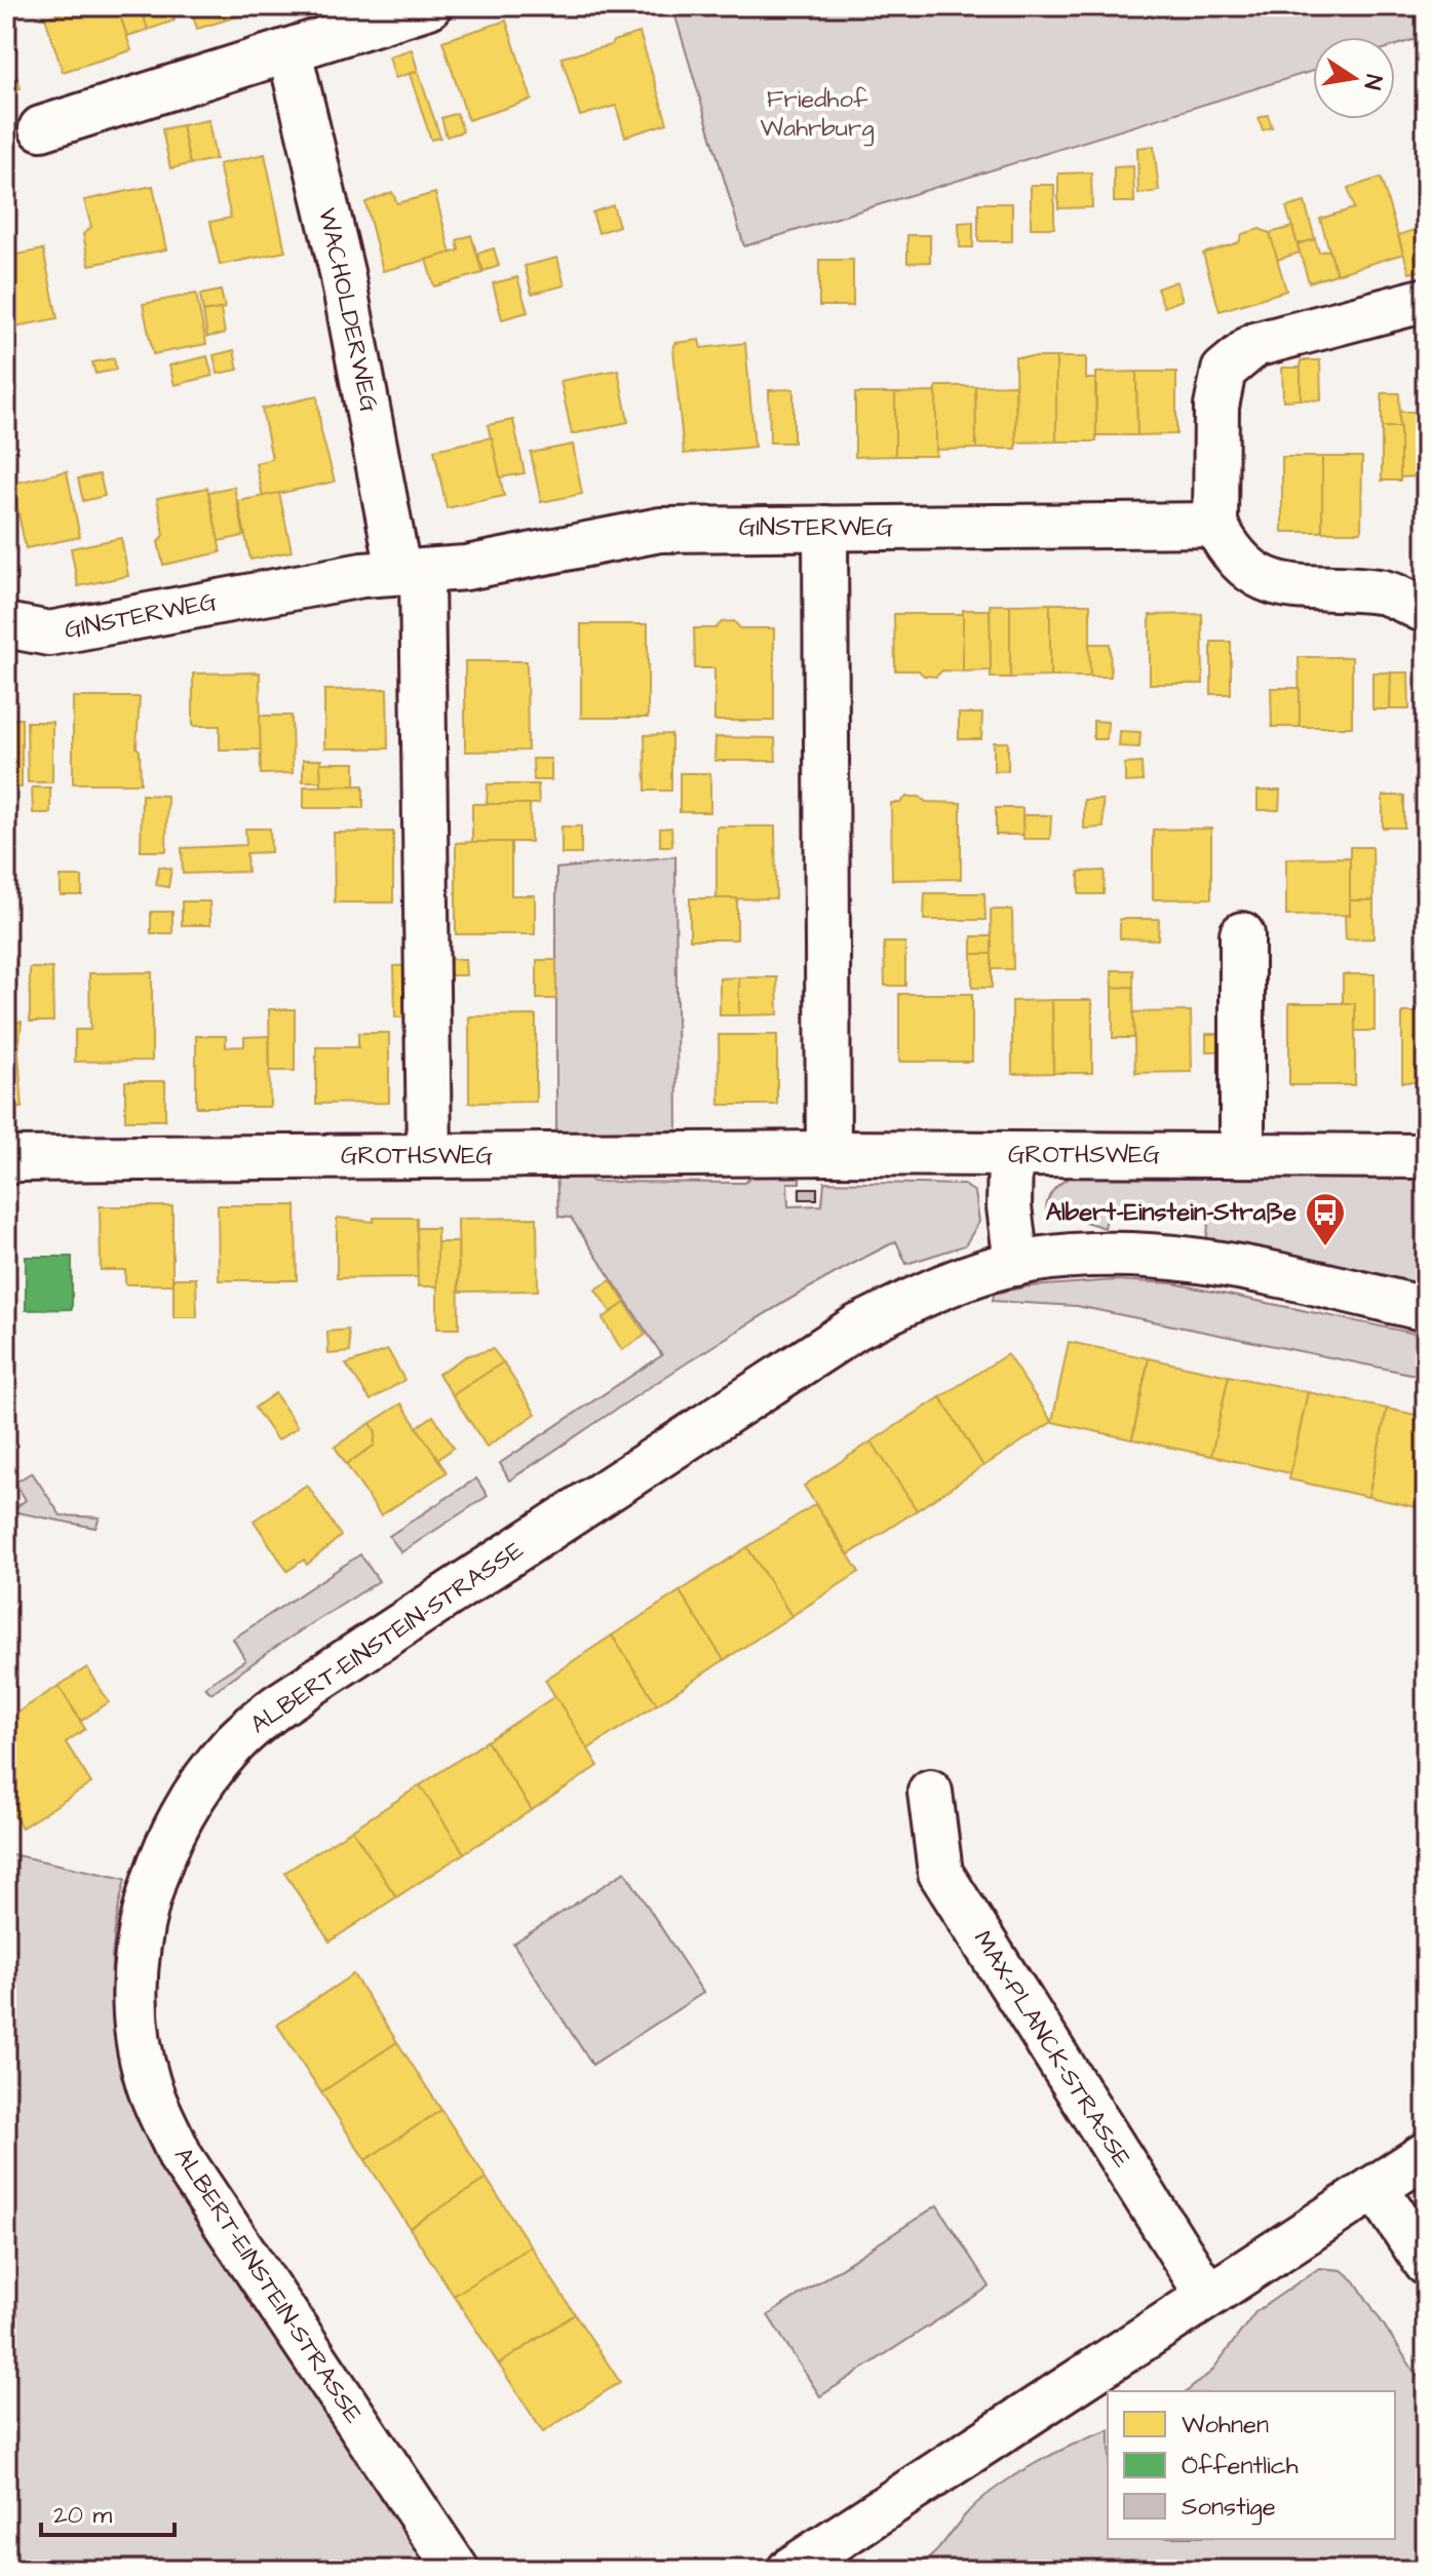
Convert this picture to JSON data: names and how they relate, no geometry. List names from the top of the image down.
{
  "streets": {
    "street": [
      "WACHOLDERWEG",
      "GINSTERWEG",
      "GROTHSWEG",
      "ALBERT-EINSTEIN-STRASSE",
      "MAX-PLANCK-STRASSE"
    ]
  },
  "crossings": [
    ["WACHOLDERWEG", "GINSTERWEG"]
  ],
  "parks": ["Friedhof Wahrburg"],
  "places": {
    "bus stop": ["Albert-Einstein-Straße"]
  },
  "legend": ["Wohnen", "Öffentlich", "Sonstige"],
  "scale_bar": "20 m",
  "north": "right"
}
